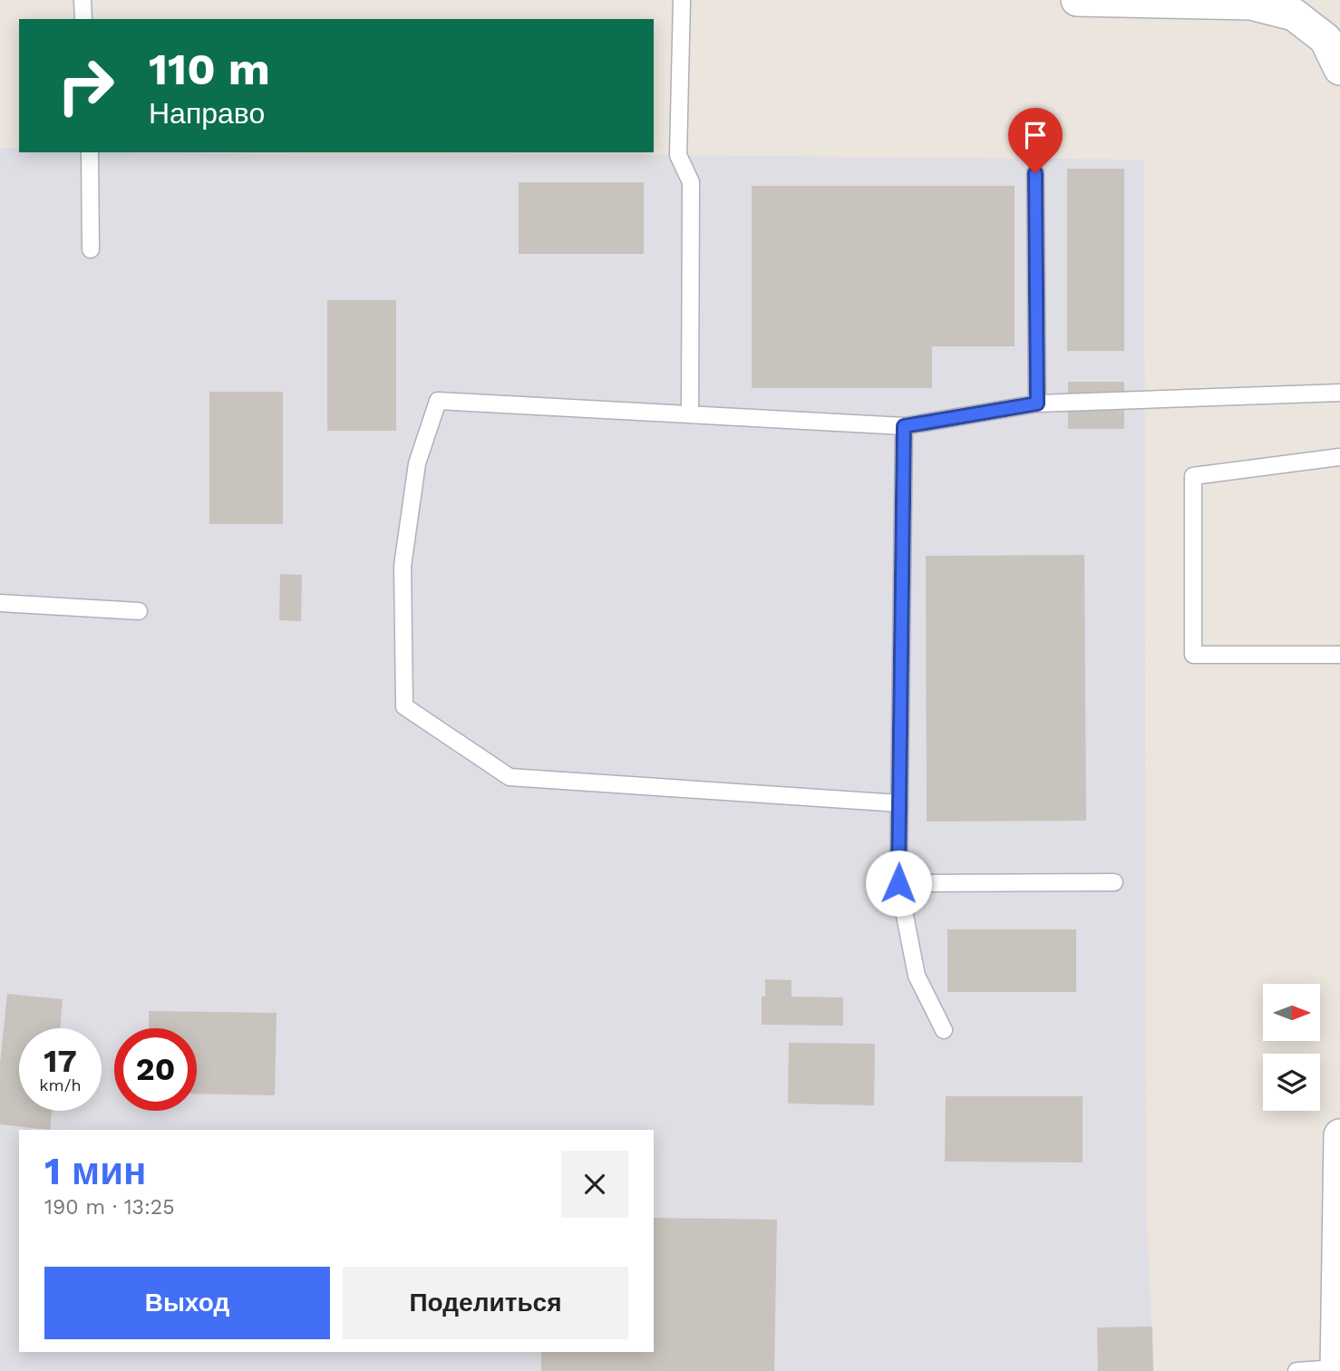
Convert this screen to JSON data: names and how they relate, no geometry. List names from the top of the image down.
{
  "north": "right",
  "page": {
    "turn": ["110 m", "Направо"],
    "speed": "17 km/h",
    "limit": "20",
    "heading": ["1 мин", "190 m · 13:25"],
    "buttons": ["Выход", "Поделиться"]
  }
}
